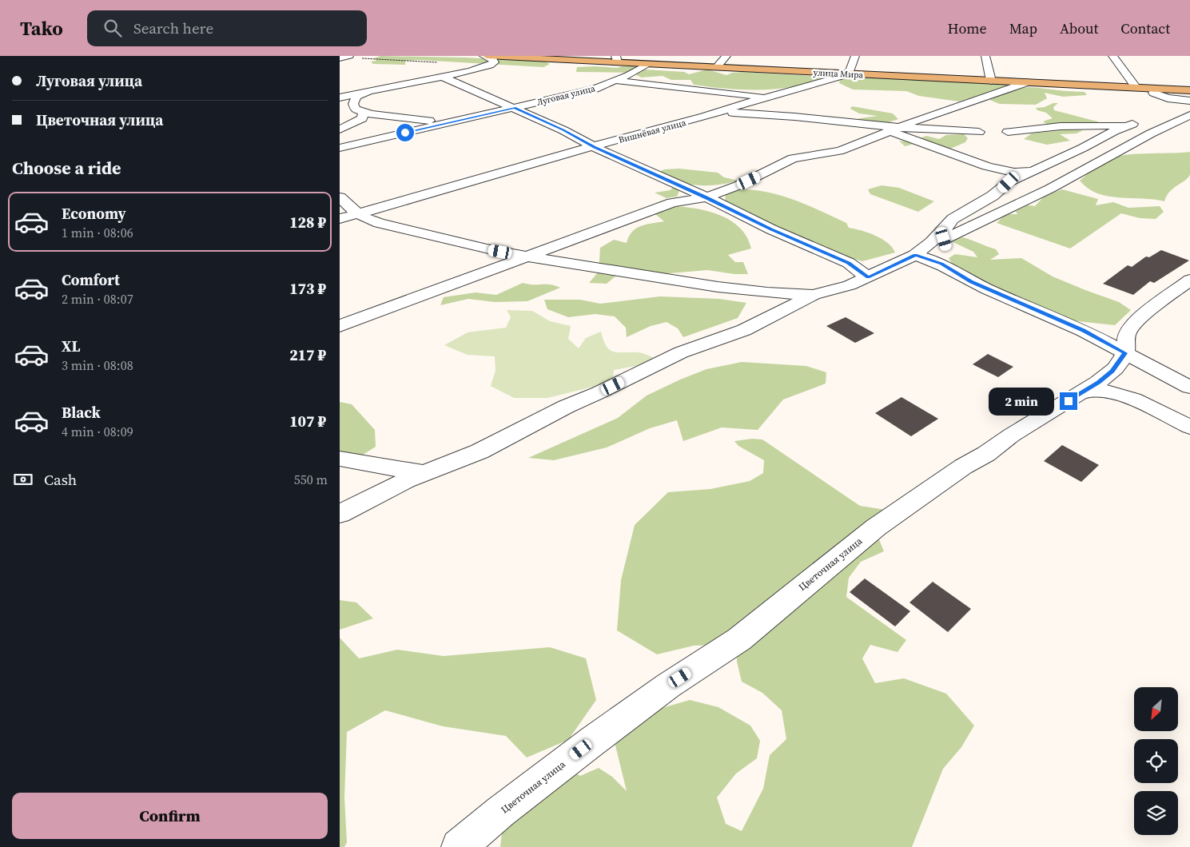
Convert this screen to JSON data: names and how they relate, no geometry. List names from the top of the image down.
{
  "streets": {
    "main road": ["улица Мира"],
    "street": ["Луговая улица", "Вишнёвая улица", "Цветочная улица"]
  },
  "crossings": [
    ["улица Мира", "Луговая улица"],
    ["улица Мира", "Вишнёвая улица"]
  ],
  "north": "bottom left",
  "page": {
    "header": "Tako",
    "search": "Search here",
    "nav": [
      "Home",
      "Map",
      "About",
      "Contact"
    ],
    "banner": ["Луговая улица", "Цветочная улица"],
    "heading": "Choose a ride",
    "list": [
      {
        "name": "Economy",
        "note": "1 min · 08:06",
        "value": "128 ₽"
      },
      {
        "name": "Comfort",
        "note": "2 min · 08:07",
        "value": "173 ₽"
      },
      {
        "name": "XL",
        "note": "3 min · 08:08",
        "value": "217 ₽"
      },
      {
        "name": "Black",
        "note": "4 min · 08:09",
        "value": "107 ₽"
      }
    ],
    "bubble": "2 min",
    "pay": ["Cash", "550 m"],
    "buttons": "Confirm"
  }
}
